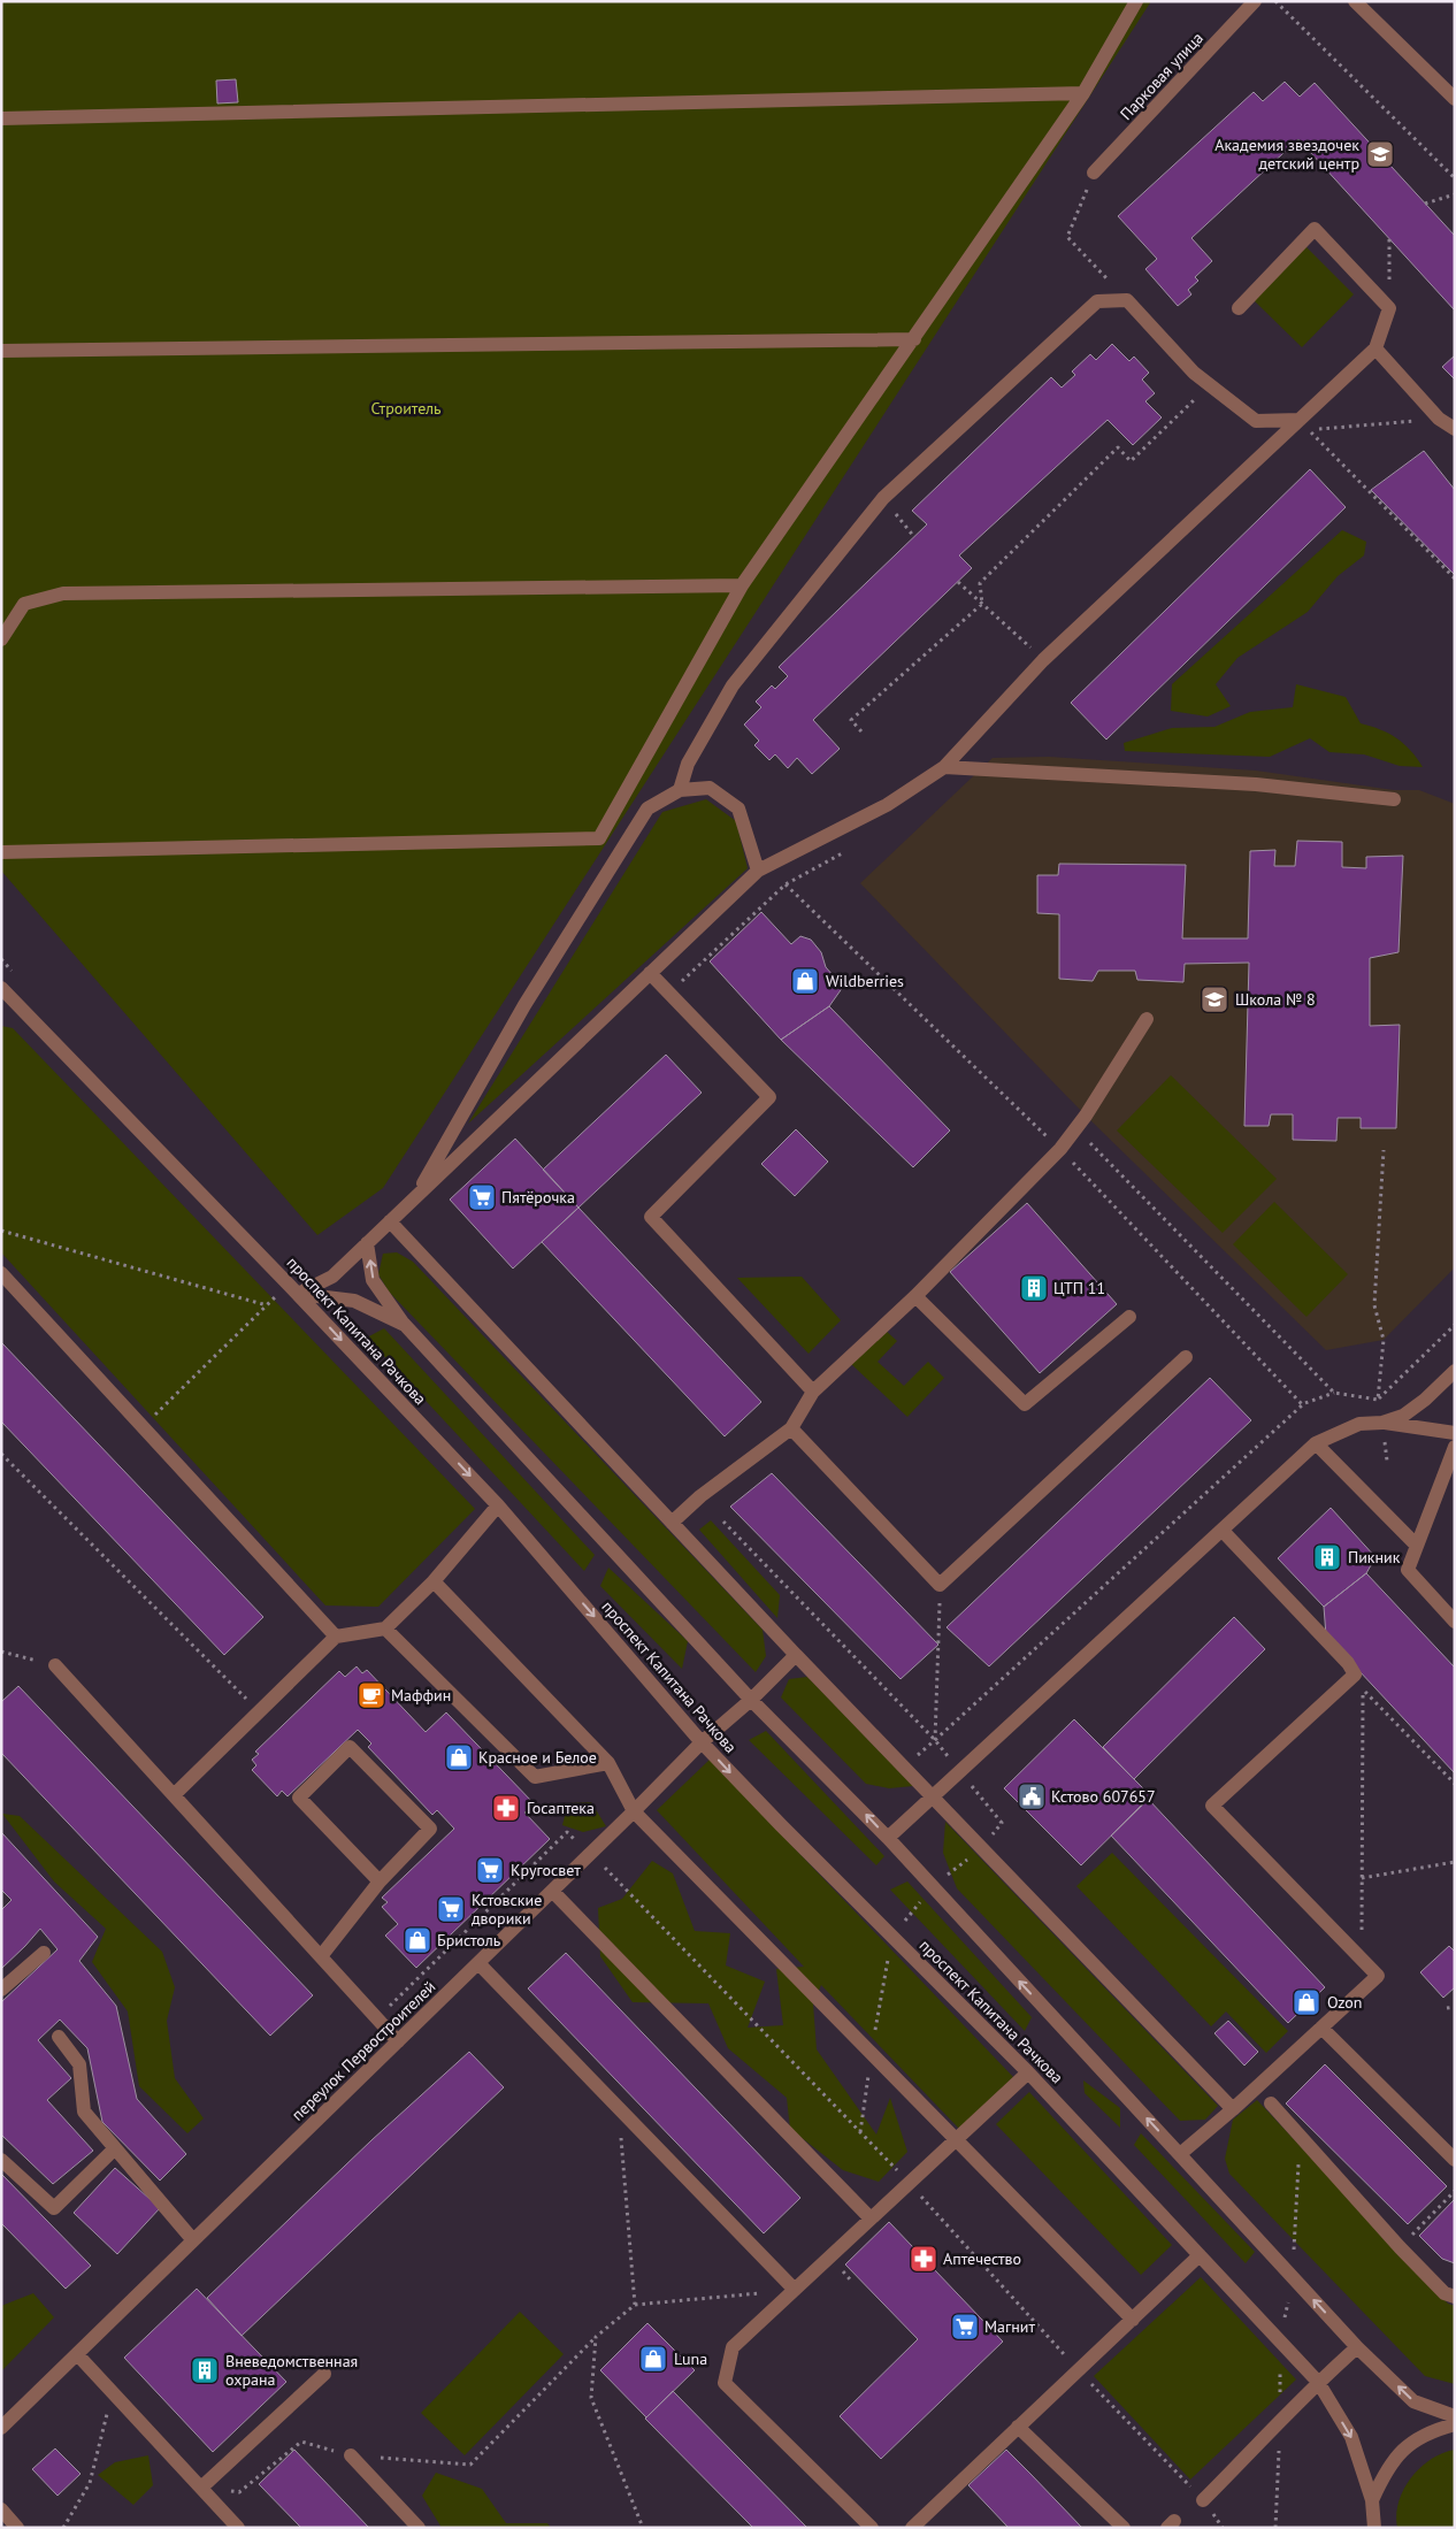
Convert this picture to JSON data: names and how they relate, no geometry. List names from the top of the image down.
{
  "streets": {
    "street": ["Парковая улица", "проспект Капитана Рачкова", "переулок Первостроителей"]
  },
  "crossings": [
    ["проспект Капитана Рачкова", "переулок Первостроителей"]
  ],
  "parks": ["Строитель"],
  "places": {
    "school or university": ["Академия звездочек детский центр", "Школа № 8"],
    "shop": [
      "Wildberries",
      "Красное и Белое",
      "Бристоль",
      "Ozon",
      "Luna"
    ],
    "supermarket": [
      "Пятёрочка",
      "Кругосвет",
      "Кстовские дворики",
      "Магнит"
    ],
    "building": ["ЦТП 11", "Пикник", "Вневедомственная охрана"],
    "cafe": ["Маффин"],
    "public building": ["Кстово 607657"],
    "pharmacy": ["Госаптека", "Аптечество"]
  }
}
